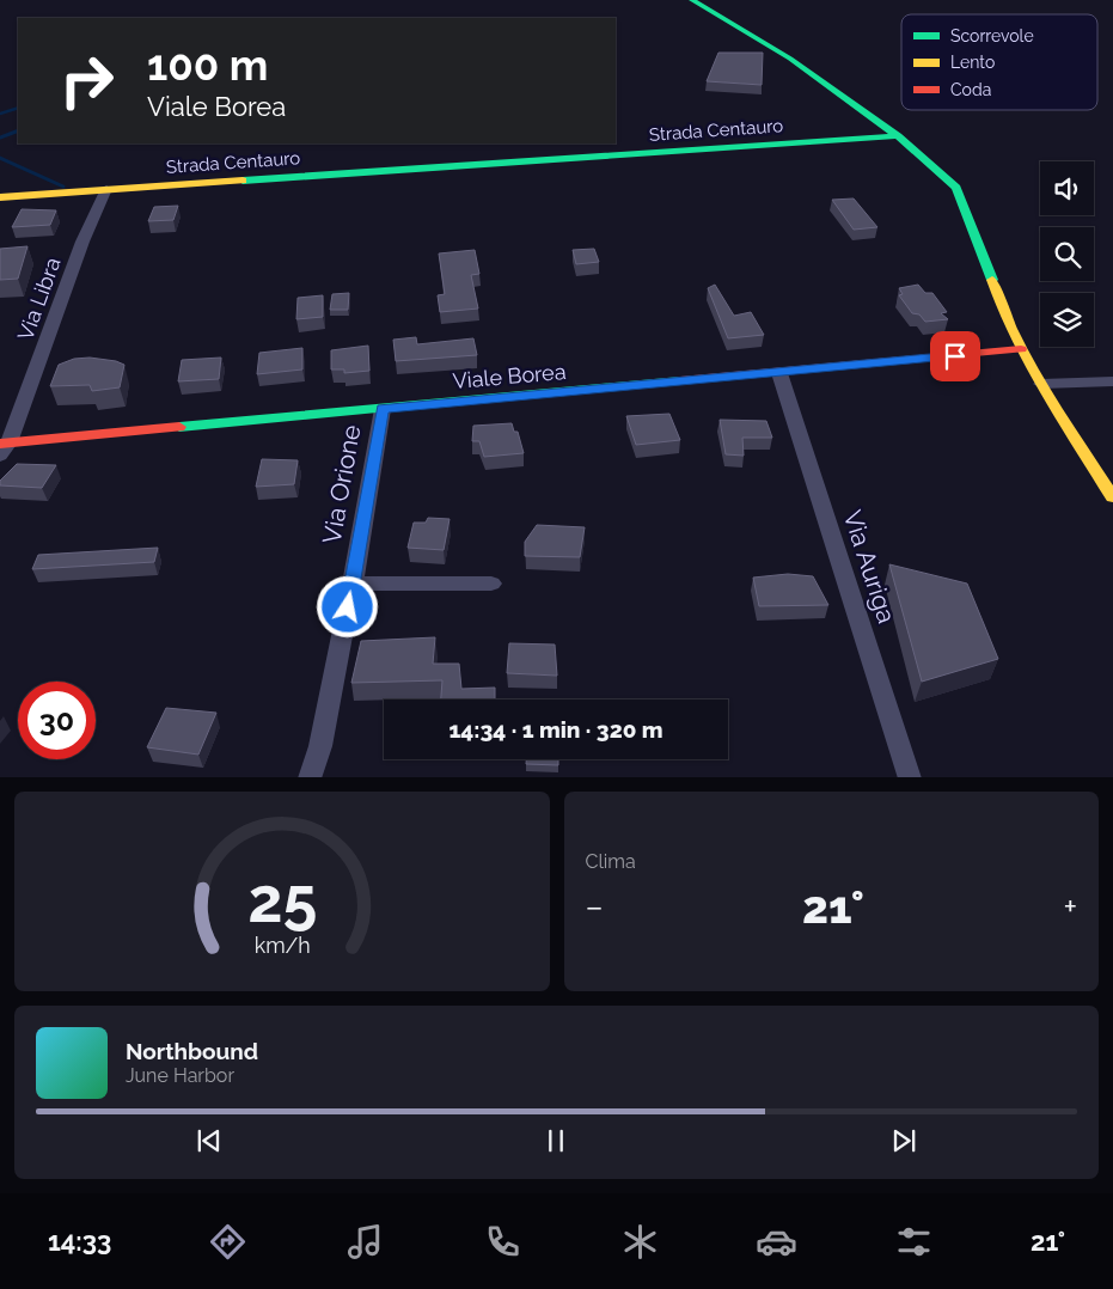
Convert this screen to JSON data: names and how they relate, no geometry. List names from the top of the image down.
{
  "streets": {
    "street": [
      "Strada Centauro",
      "Via Libra",
      "Viale Borea",
      "Via Orione",
      "Via Auriga"
    ]
  },
  "crossings": [
    ["Strada Centauro", "Via Libra"],
    ["Via Libra", "Viale Borea"],
    ["Viale Borea", "Via Orione"],
    ["Viale Borea", "Via Auriga"]
  ],
  "legend": ["Scorrevole", "Lento", "Coda"],
  "page": {
    "turn": ["100 m", "Viale Borea"],
    "limit": "30",
    "trip": "14:34 · 1 min · 320 m",
    "tile": "Clima",
    "heat": ["−", "21°", "+"],
    "song": ["Northbound", "June Harbor"],
    "tabs": ["14:33", "21°"],
    "gauge": ["25", "km/h"]
  }
}
